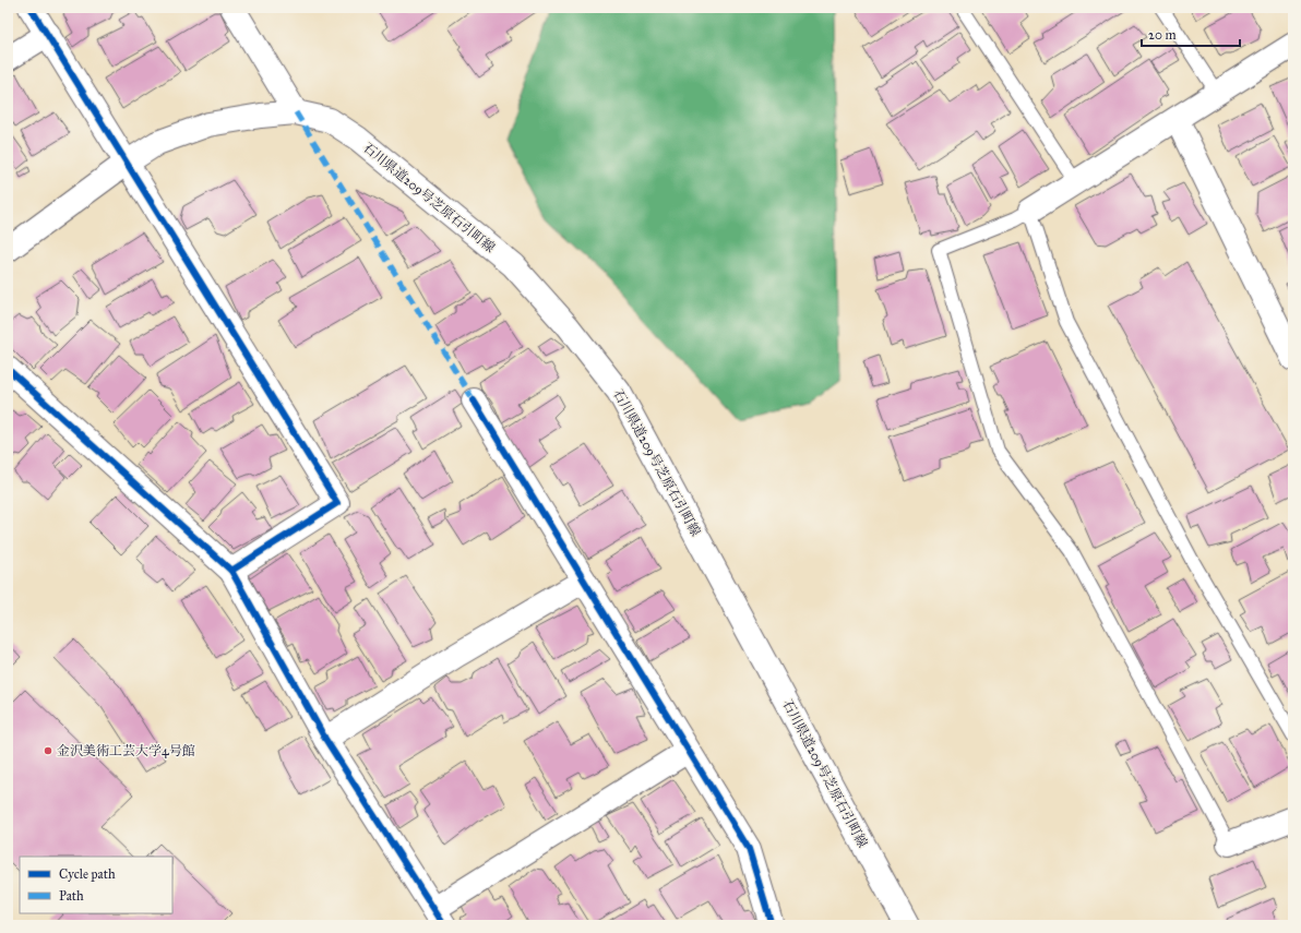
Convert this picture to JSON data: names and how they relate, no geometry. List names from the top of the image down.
{
  "streets": {
    "street": ["石川県道209号芝原石引町線"]
  },
  "places": ["金沢美術工芸大学4号館"],
  "legend": ["Cycle path", "Path"],
  "scale_bar": "20 m"
}
